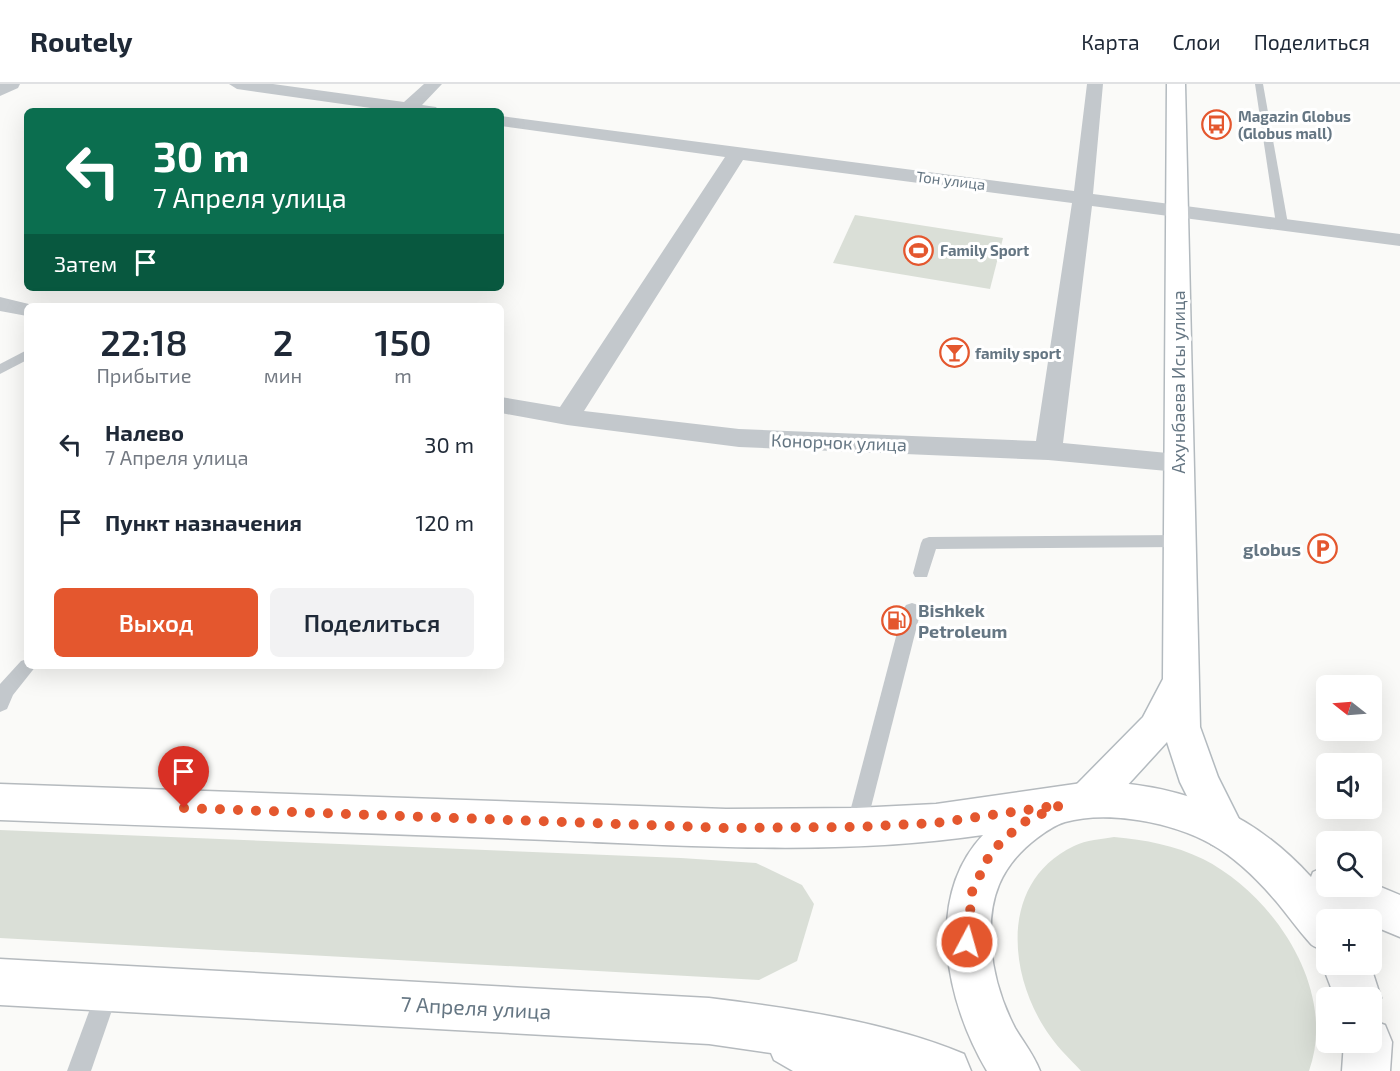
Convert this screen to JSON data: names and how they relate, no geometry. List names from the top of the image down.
{
  "streets": {
    "main road": ["Ахунбаева Исы улица", "7 Апреля улица"],
    "street": ["Тон улица", "Конорчок улица"]
  },
  "crossings": [
    ["Тон улица", "Ахунбаева Исы улица"],
    ["Ахунбаева Исы улица", "Конорчок улица"]
  ],
  "places": {
    "bus stop": ["Magazin Globus (Globus mall)"],
    "sports": ["Family Sport"],
    "bar": ["family sport"],
    "parking": ["globus"],
    "fuel station": ["Bishkek Petroleum"]
  },
  "north": "left",
  "page": {
    "header": "Routely",
    "nav": ["Карта", "Слои", "Поделиться"],
    "turn": ["30 m", "7 Апреля улица"],
    "then": "Затем",
    "eta": [
      "22:18",
      "Прибытие",
      "2",
      "мин",
      "150",
      "m"
    ],
    "list": [
      {
        "name": "Налево",
        "note": "7 Апреля улица",
        "value": "30 m"
      },
      {
        "name": "Пункт назначения",
        "value": "120 m"
      }
    ],
    "buttons": ["Выход", "Поделиться"],
    "map_buttons": ["+", "−"]
  }
}
